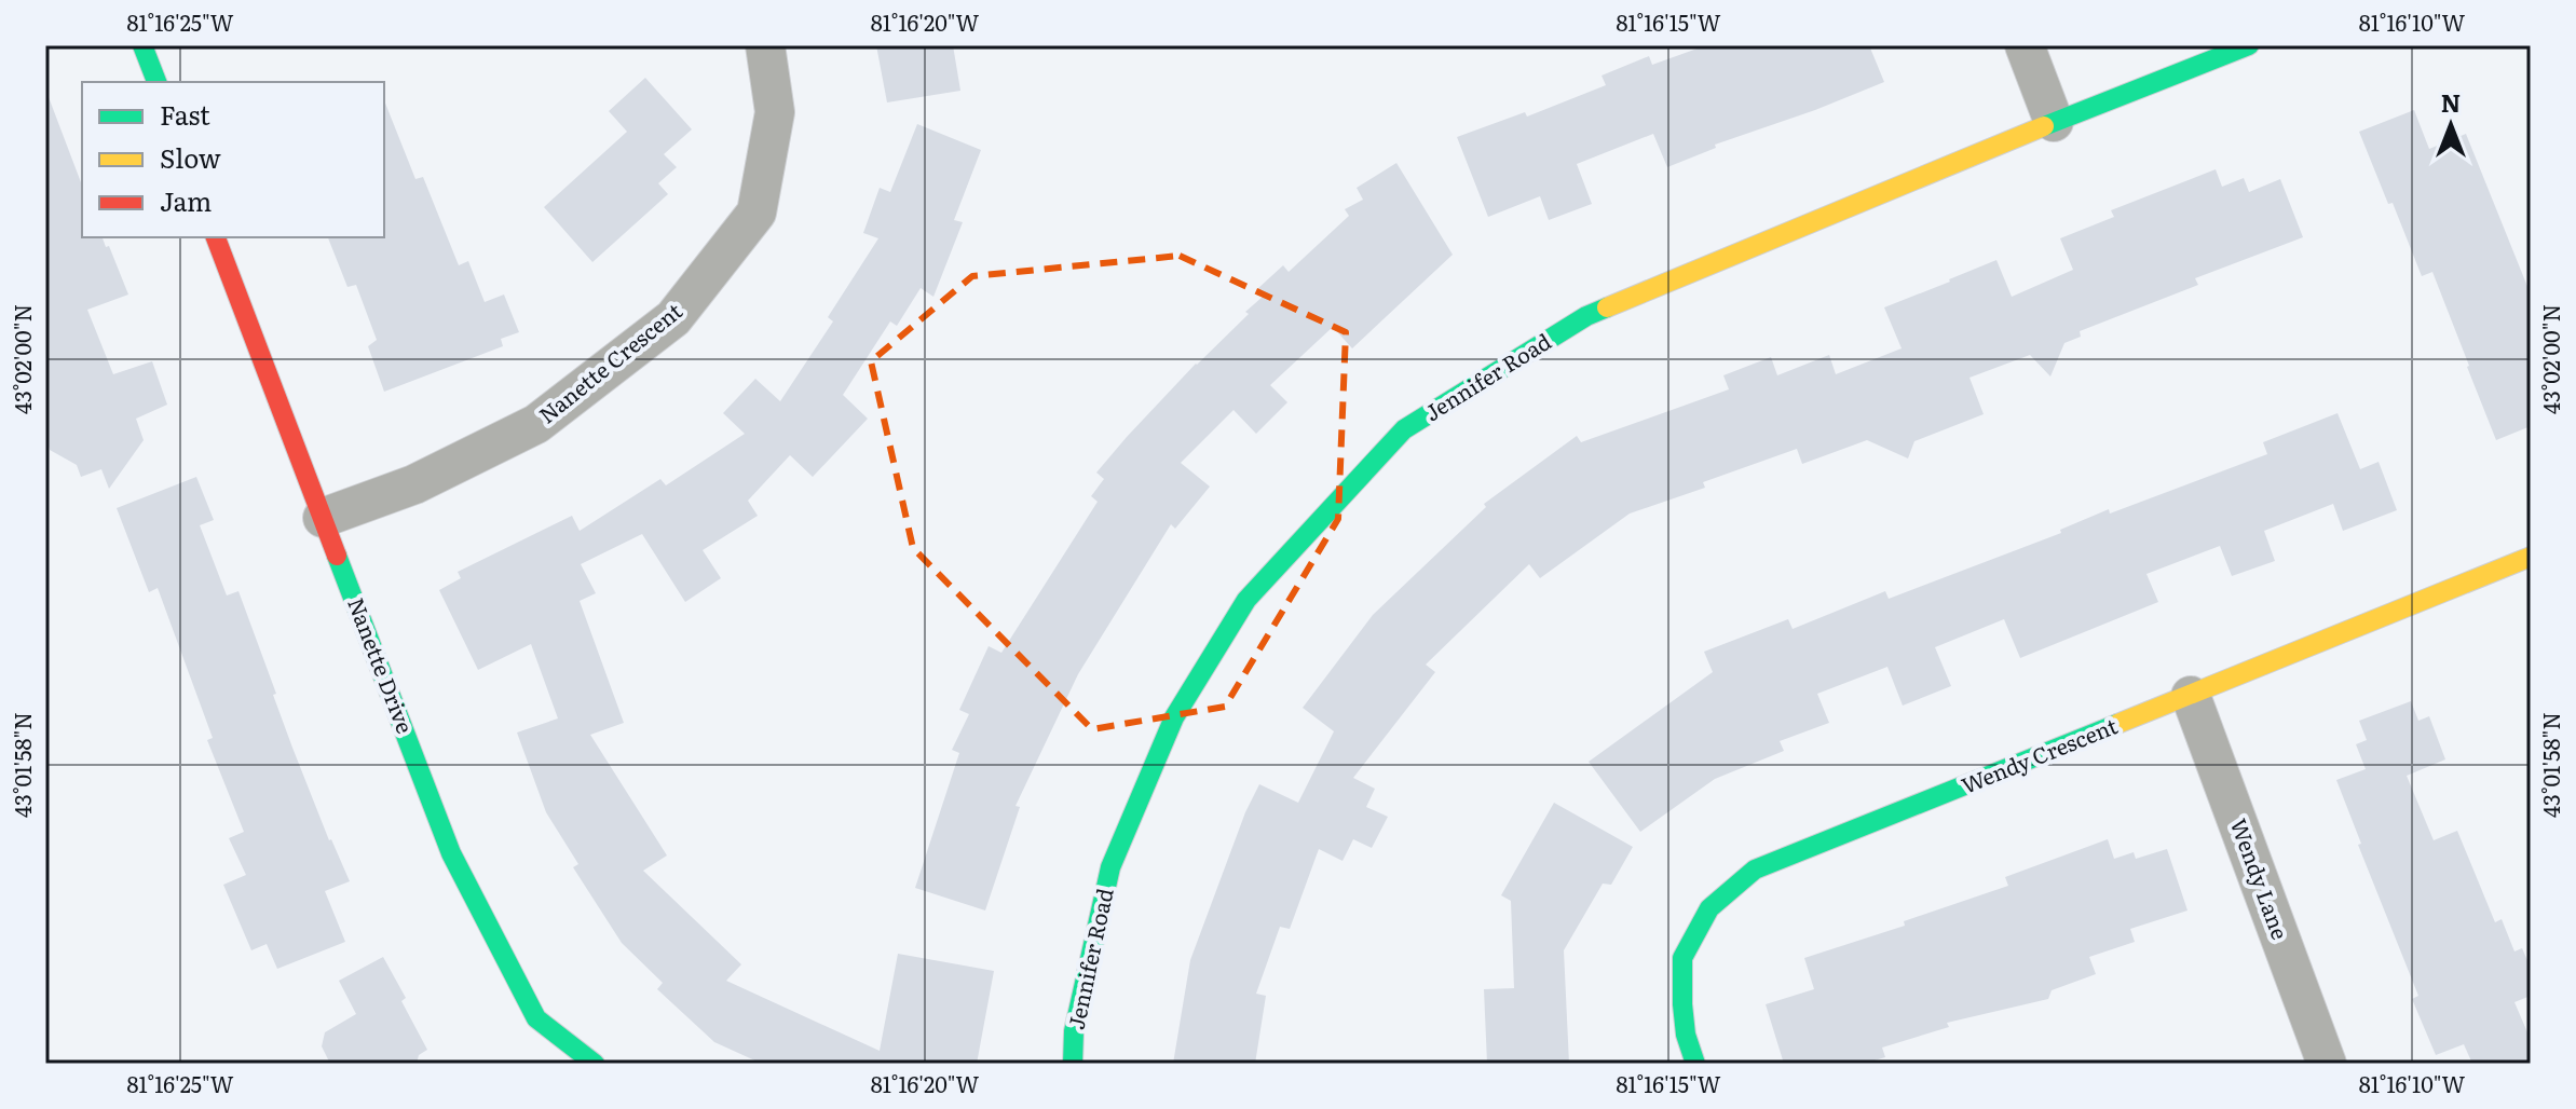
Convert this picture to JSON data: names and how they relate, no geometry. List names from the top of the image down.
{
  "streets": {
    "street": [
      "Nanette Crescent",
      "Jennifer Road",
      "Nanette Drive",
      "Wendy Crescent",
      "Wendy Lane"
    ]
  },
  "crossings": [
    ["Nanette Crescent", "Nanette Drive"],
    ["Wendy Crescent", "Wendy Lane"]
  ],
  "legend": ["Fast", "Slow", "Jam"],
  "north": "top",
  "coordinates": [
    "81°16'25\"W",
    "81°16'20\"W",
    "81°16'15\"W",
    "81°16'10\"W",
    "43°02'00\"N",
    "43°01'58\"N"
  ]
}
